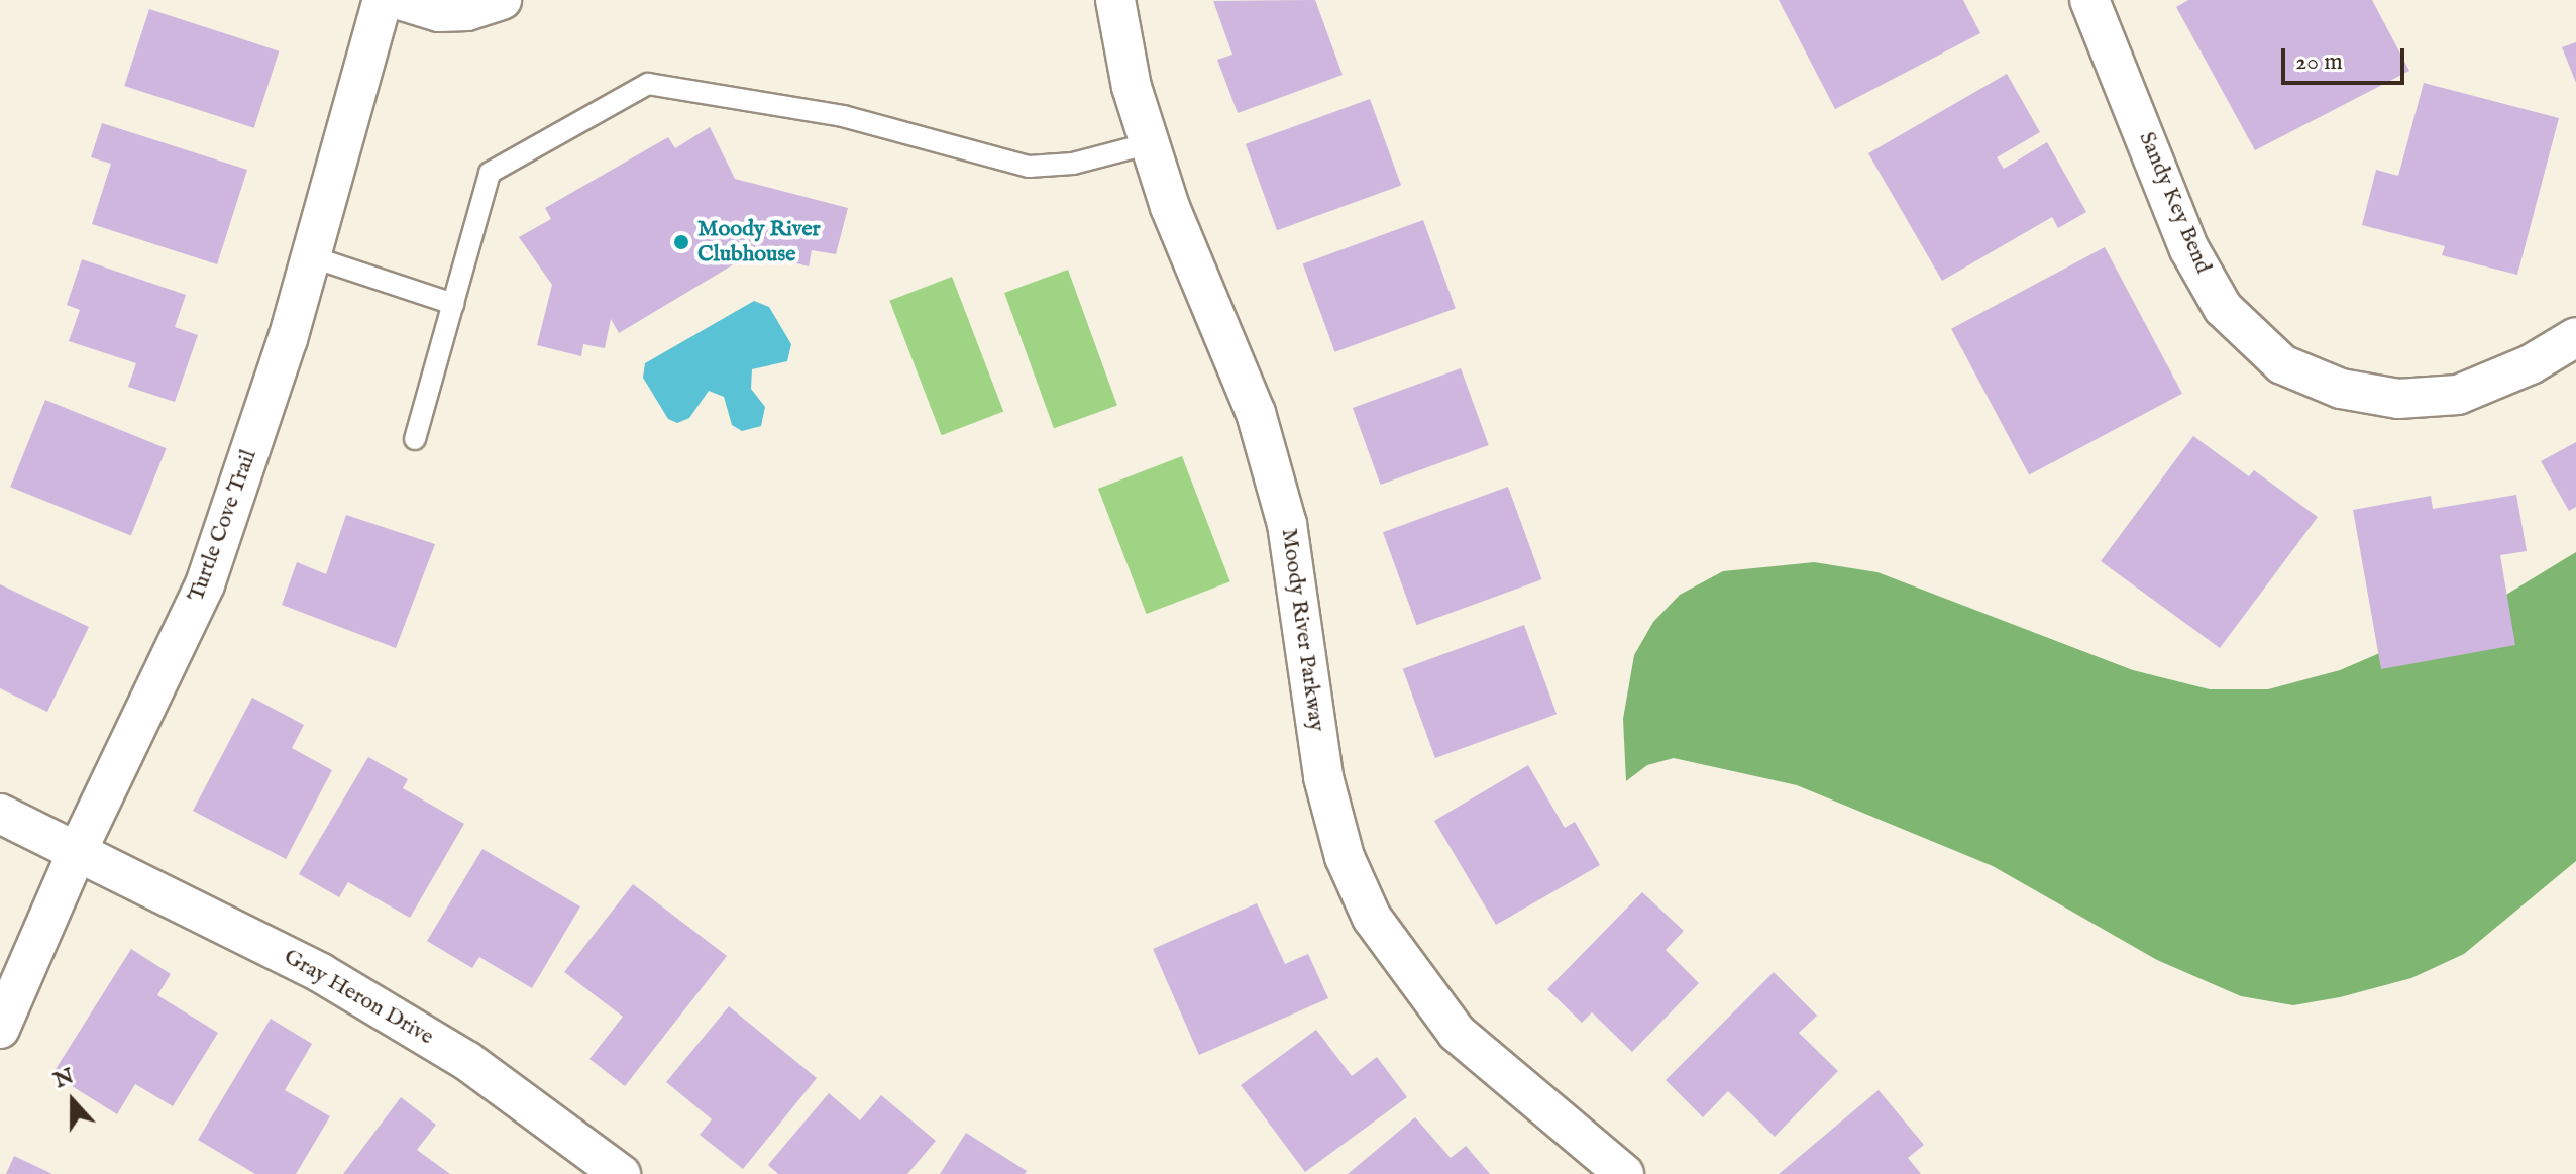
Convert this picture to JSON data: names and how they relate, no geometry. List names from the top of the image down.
{
  "streets": {
    "street": [
      "Sandy Key Bend",
      "Turtle Cove Trail",
      "Moody River Parkway",
      "Gray Heron Drive"
    ]
  },
  "crossings": [
    ["Turtle Cove Trail", "Gray Heron Drive"]
  ],
  "places": ["Moody River Clubhouse"],
  "scale_bar": "20 m",
  "north": "top"
}
